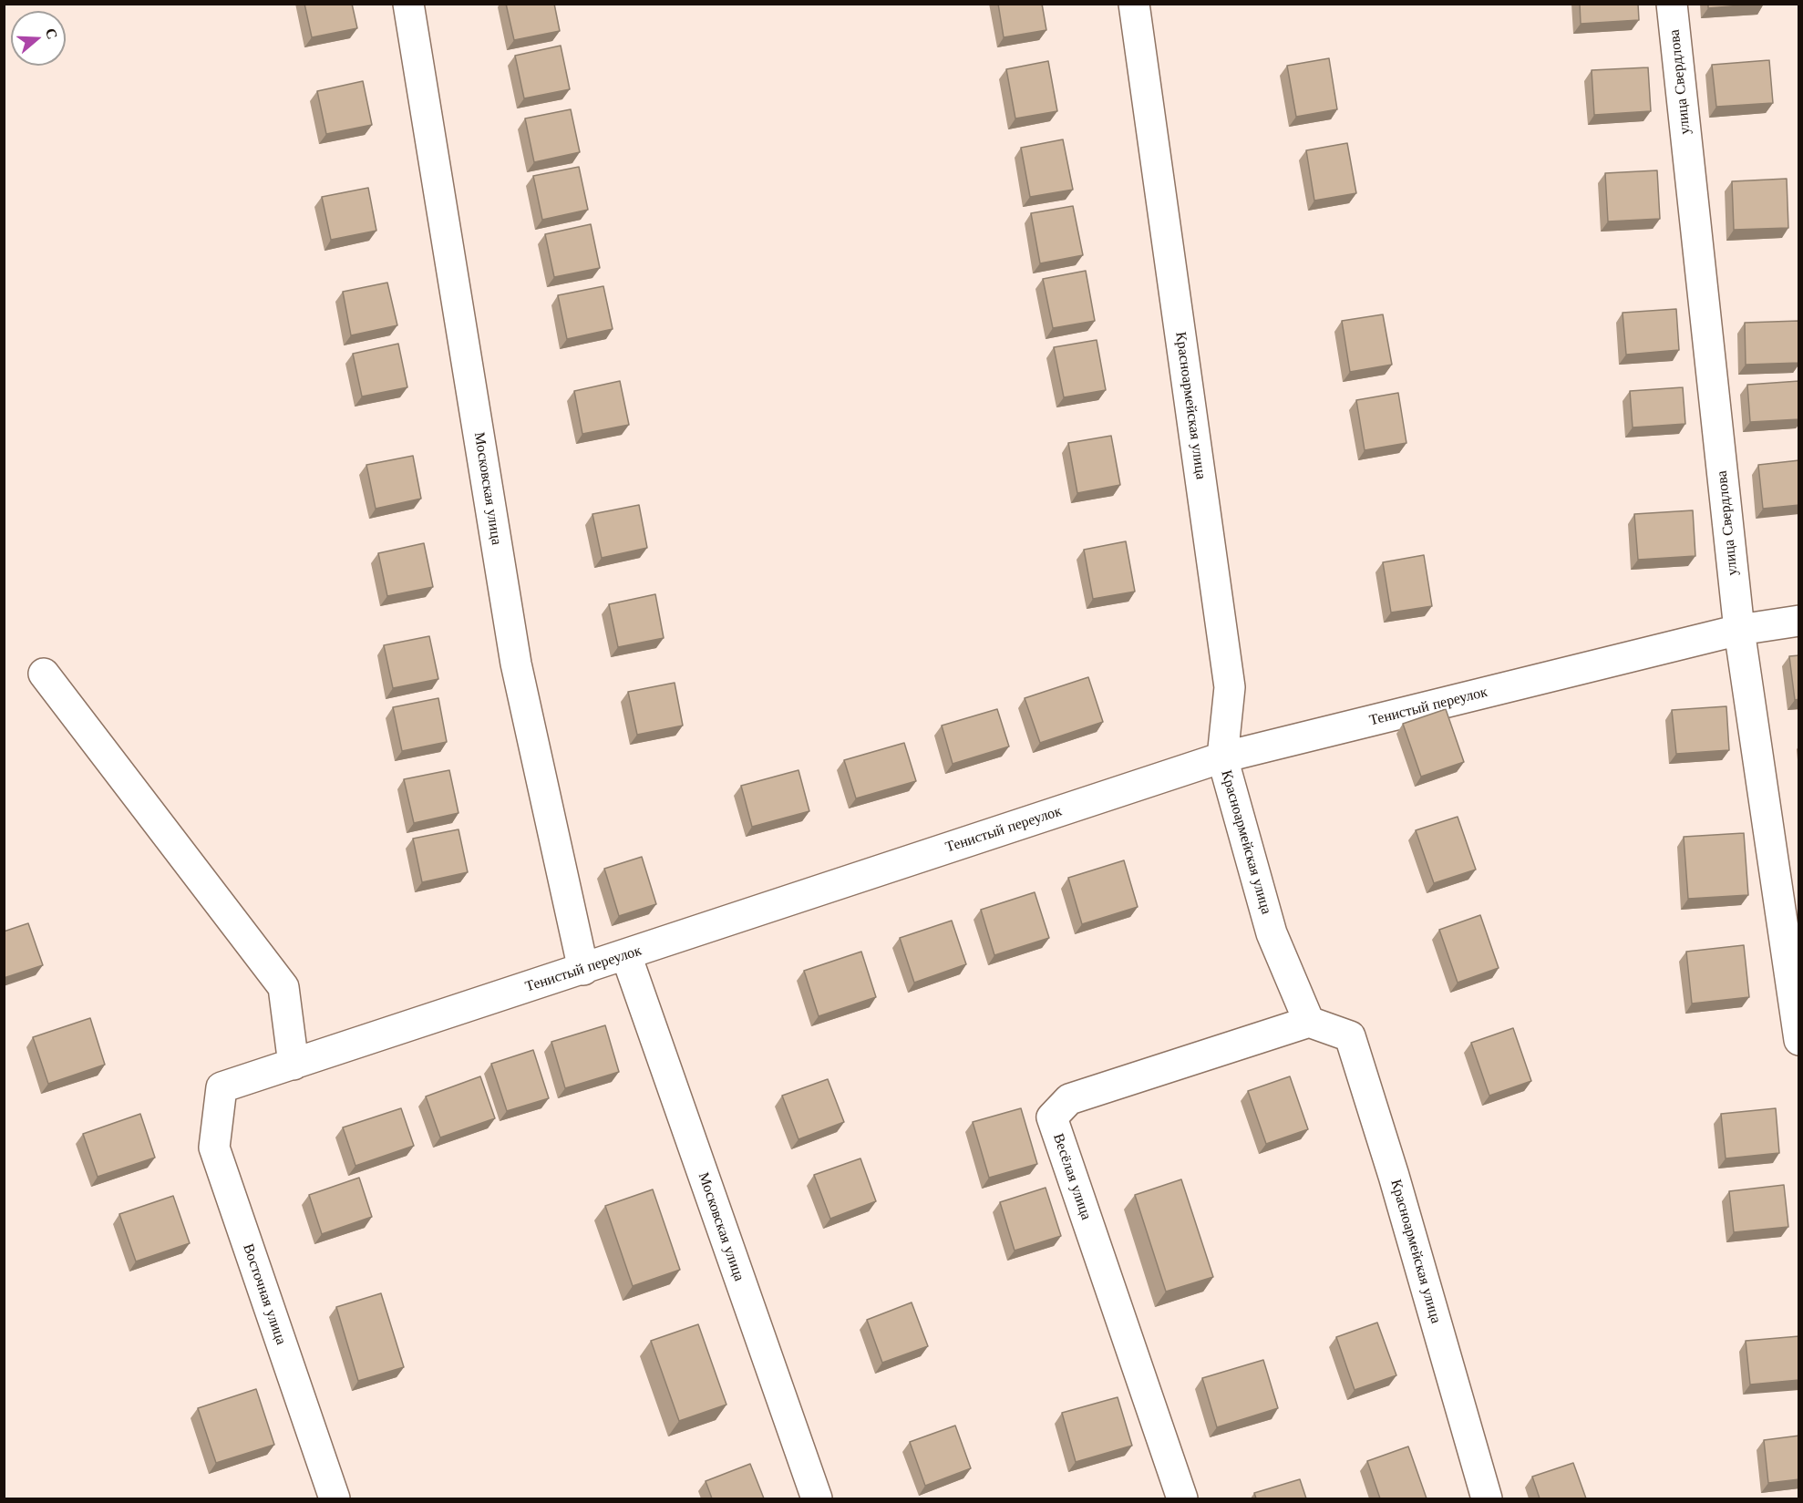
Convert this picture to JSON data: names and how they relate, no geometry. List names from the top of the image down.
{
  "streets": {
    "street": [
      "улица Свердлова",
      "Красноармейская улица",
      "Московская улица",
      "Тенистый переулок",
      "Весёлая улица",
      "Восточная улица"
    ]
  },
  "crossings": [
    ["улица Свердлова", "Тенистый переулок"],
    ["Красноармейская улица", "Тенистый переулок"],
    ["Красноармейская улица", "Весёлая улица"],
    ["Московская улица", "Тенистый переулок"],
    ["Тенистый переулок", "Восточная улица"]
  ],
  "north": "right"
}
